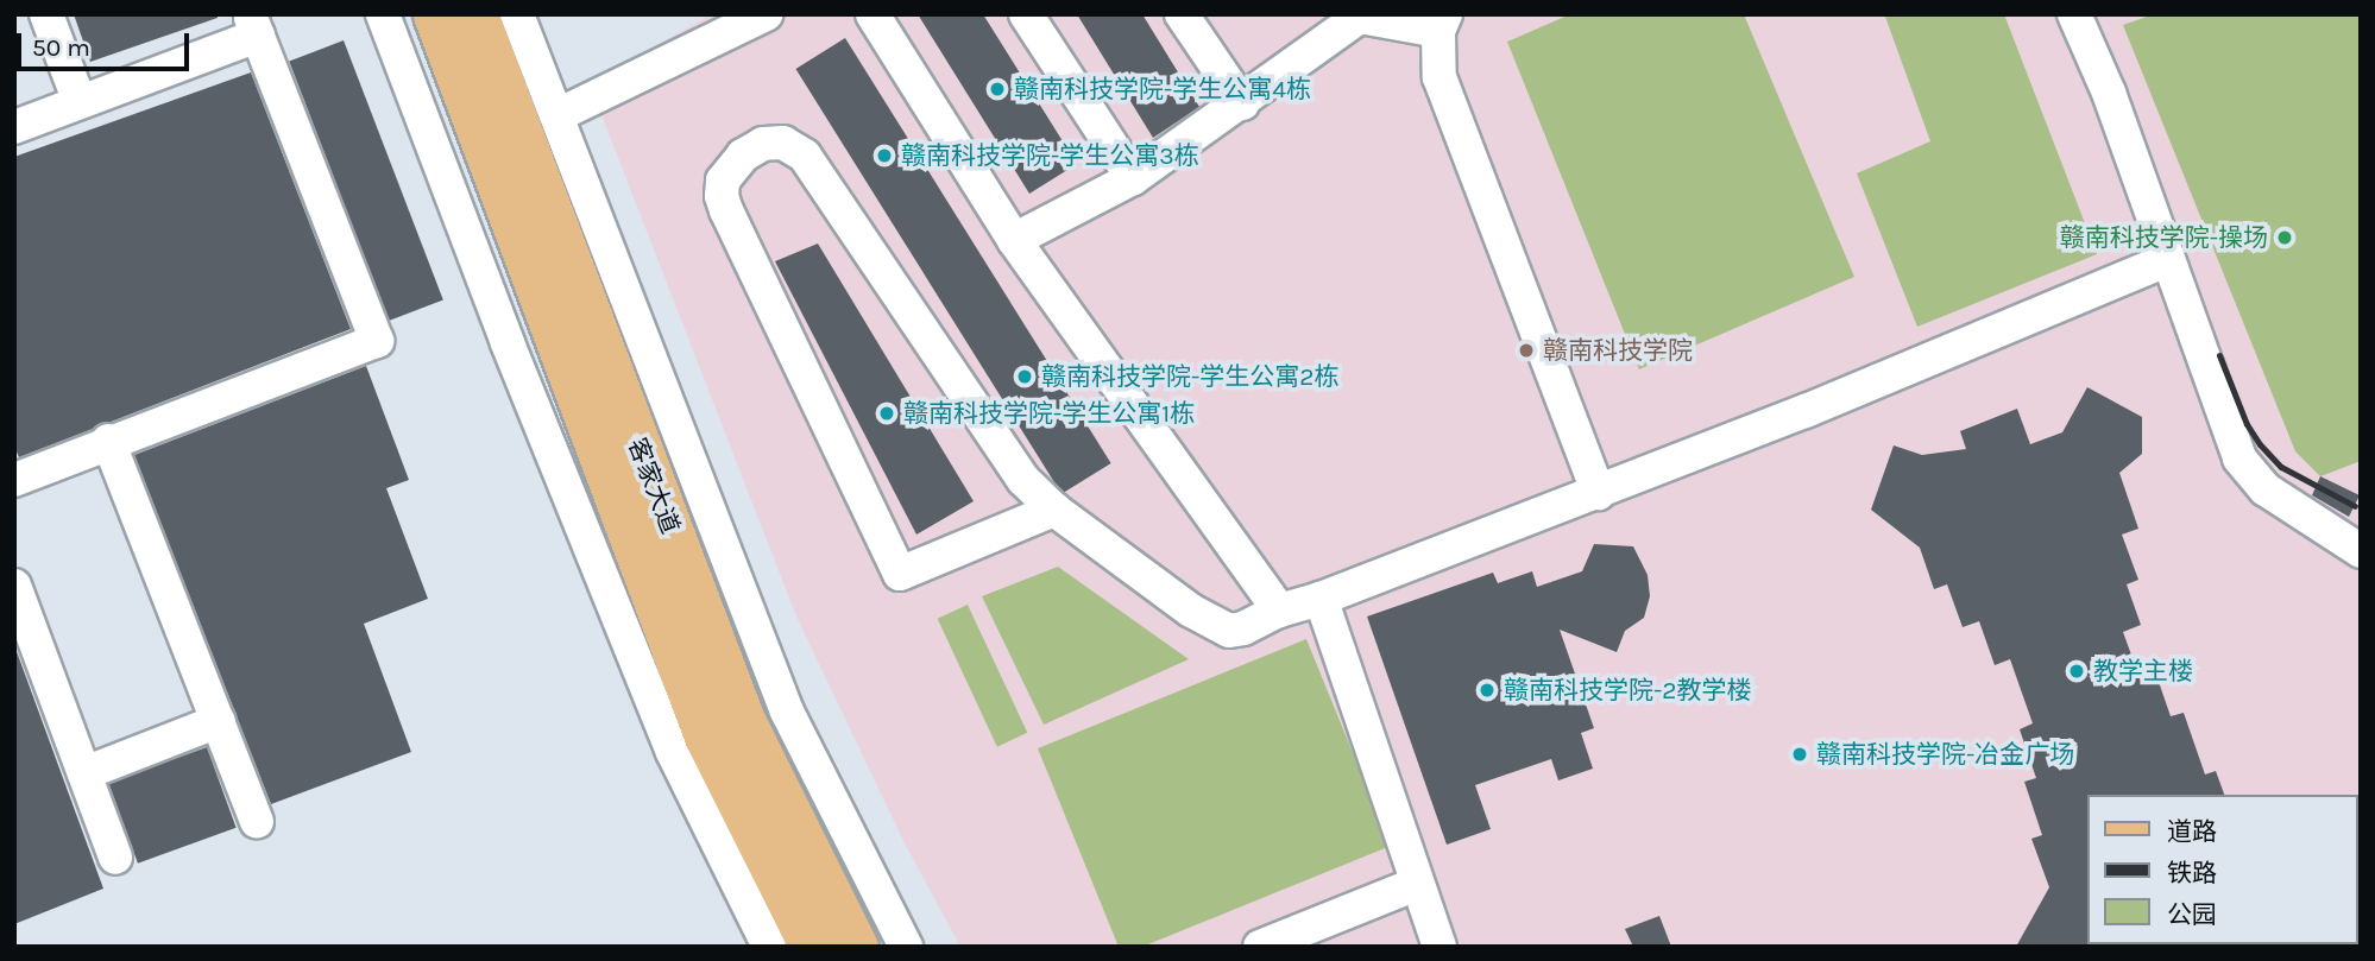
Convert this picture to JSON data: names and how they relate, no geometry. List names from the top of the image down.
{
  "streets": {
    "main road": ["客家大道"]
  },
  "places": [
    "赣南科技学院-学生公寓4栋",
    "赣南科技学院-学生公寓3栋",
    "赣南科技学院-操场",
    "赣南科技学院",
    "赣南科技学院-学生公寓2栋",
    "赣南科技学院-学生公寓1栋",
    "教学主楼",
    "赣南科技学院-2教学楼",
    "赣南科技学院-冶金广场"
  ],
  "legend": ["道路", "铁路", "公园"],
  "scale_bar": "50 m"
}
